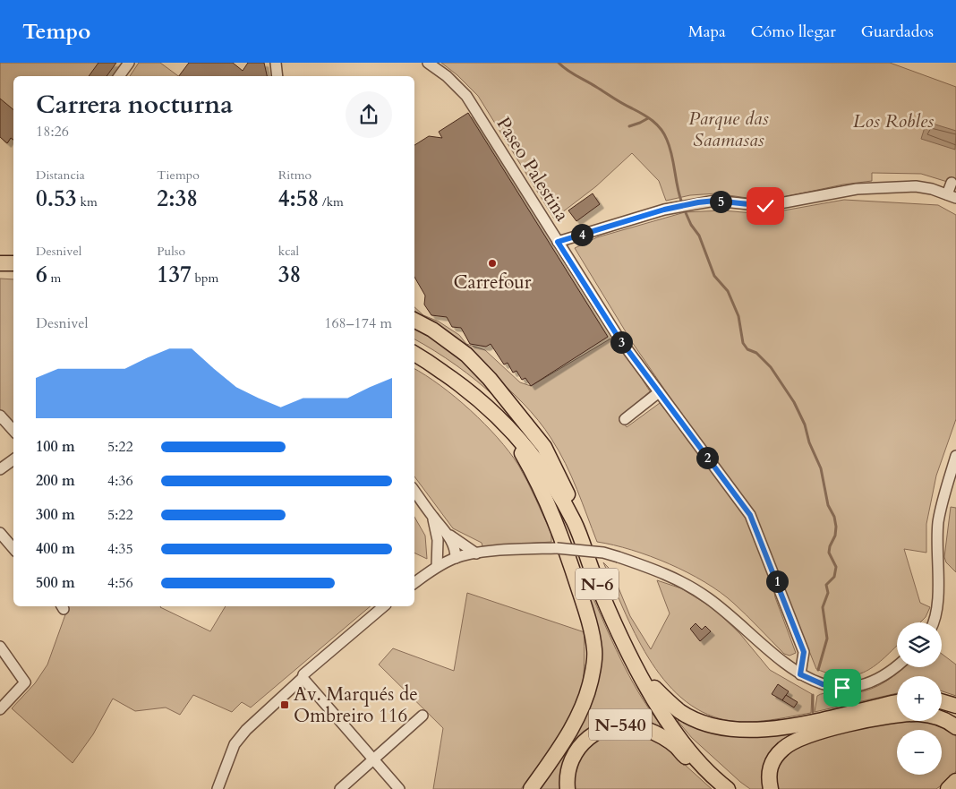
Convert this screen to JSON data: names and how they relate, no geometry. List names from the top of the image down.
{
  "streets": {
    "highway": ["N-6", "N-540"],
    "street": ["Paseo Palestina"]
  },
  "crossings": [
    ["N-6", "N-540"]
  ],
  "parks": ["Parque das Saamasas", "Los Robles"],
  "places": {
    "other": ["Carrefour"],
    "transit": ["Av. Marqués de Ombreiro 116"]
  },
  "page": {
    "header": "Tempo",
    "nav": ["Mapa", "Cómo llegar", "Guardados"],
    "heading": ["Carrera nocturna", "18:26"],
    "stats": [
      ["Distancia", "0.53 km"],
      ["Tiempo", "2:38"],
      ["Ritmo", "4:58 /km"],
      ["Desnivel", "6 m"],
      ["Pulso", "137 bpm"],
      ["kcal", "38"]
    ],
    "pins": [
      "5",
      "4",
      "3",
      "2",
      "1"
    ],
    "chart": ["Desnivel", "168–174 m"],
    "list": [
      {
        "name": "100 m",
        "note": "5:22"
      },
      {
        "name": "200 m",
        "note": "4:36"
      },
      {
        "name": "300 m",
        "note": "5:22"
      },
      {
        "name": "400 m",
        "note": "4:35"
      },
      {
        "name": "500 m",
        "note": "4:56"
      }
    ],
    "map_buttons": ["+", "−"]
  }
}
